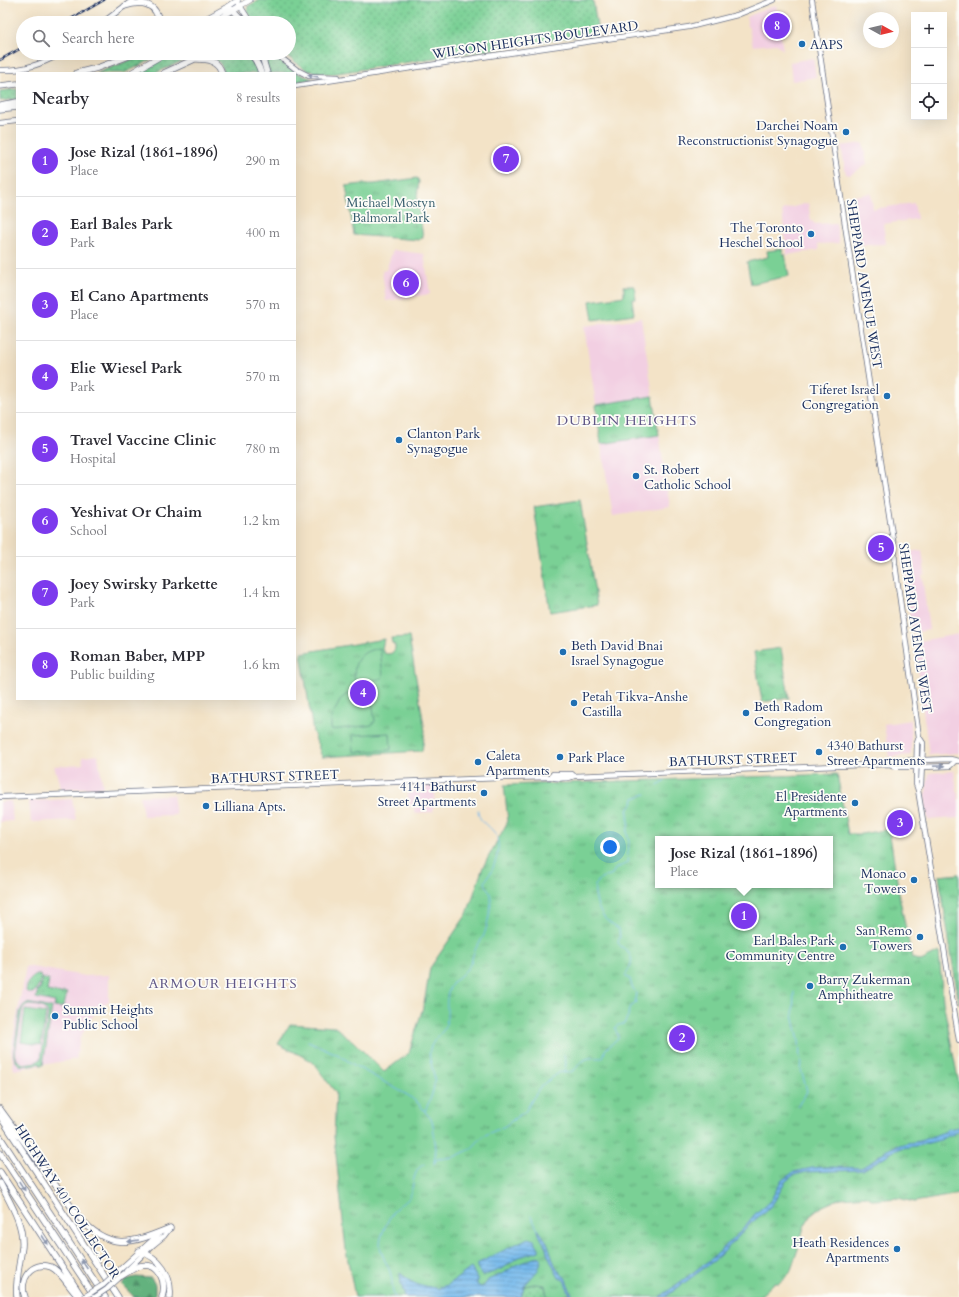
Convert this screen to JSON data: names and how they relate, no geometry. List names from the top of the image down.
{
  "streets": {
    "highway": ["HIGHWAY 401 COLLECTOR"],
    "main road": ["WILSON HEIGHTS BOULEVARD", "SHEPPARD AVENUE WEST", "BATHURST STREET"]
  },
  "crossings": [
    ["SHEPPARD AVENUE WEST", "BATHURST STREET"]
  ],
  "districts": ["DUBLIN HEIGHTS", "ARMOUR HEIGHTS"],
  "parks": ["Michael Mostyn Balmoral Park"],
  "places": [
    "AAPS",
    "Darchei Noam Reconstructionist Synagogue",
    "The Toronto Heschel School",
    "Tiferet Israel Congregation",
    "Clanton Park Synagogue",
    "St. Robert Catholic School",
    "Beth David Bnai Israel Synagogue",
    "Petah Tikva-Anshe Castilla",
    "Beth Radom Congregation",
    "4340 Bathurst Street Apartments",
    "Park Place",
    "Caleta Apartments",
    "4141 Bathurst Street Apartments",
    "El Presidente Apartments",
    "Lilliana Apts.",
    "Monaco Towers",
    "San Remo Towers",
    "Earl Bales Park Community Centre",
    "Barry Zukerman Amphitheatre",
    "Summit Heights Public School",
    "Heath Residences Apartments"
  ],
  "north": "right",
  "page": {
    "pins": [
      "8",
      "7",
      "6",
      "5",
      "4",
      "3",
      "1",
      "2"
    ],
    "map_buttons": ["+", "−"],
    "search": "Search here",
    "heading": ["Nearby", "8 results"],
    "list": [
      {
        "mark": "1",
        "name": "Jose Rizal (1861-1896)",
        "note": "Place",
        "value": "290 m"
      },
      {
        "mark": "2",
        "name": "Earl Bales Park",
        "note": "Park",
        "value": "400 m"
      },
      {
        "mark": "3",
        "name": "El Cano Apartments",
        "note": "Place",
        "value": "570 m"
      },
      {
        "mark": "4",
        "name": "Elie Wiesel Park",
        "note": "Park",
        "value": "570 m"
      },
      {
        "mark": "5",
        "name": "Travel Vaccine Clinic",
        "note": "Hospital",
        "value": "780 m"
      },
      {
        "mark": "6",
        "name": "Yeshivat Or Chaim",
        "note": "School",
        "value": "1.2 km"
      },
      {
        "mark": "7",
        "name": "Joey Swirsky Parkette",
        "note": "Park",
        "value": "1.4 km"
      },
      {
        "mark": "8",
        "name": "Roman Baber, MPP",
        "note": "Public building",
        "value": "1.6 km"
      }
    ],
    "popup": ["Jose Rizal (1861-1896)", "Place"]
  }
}
